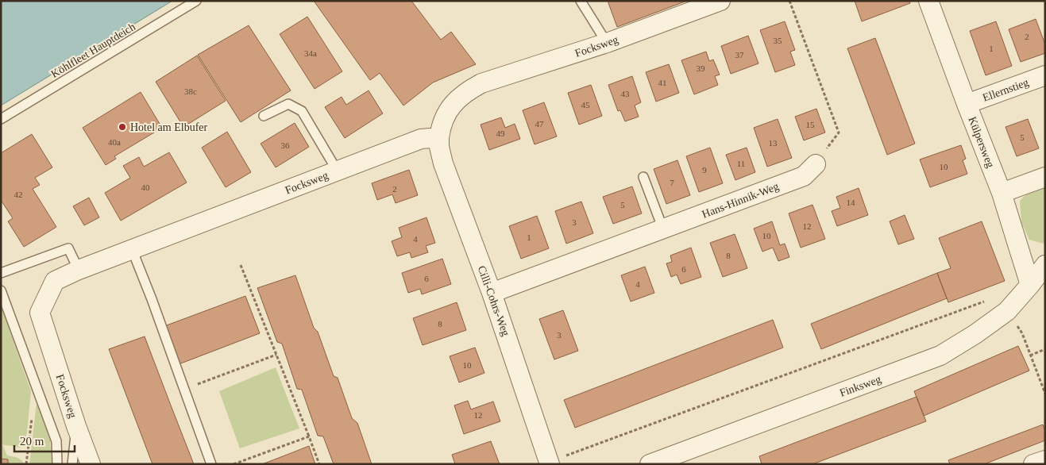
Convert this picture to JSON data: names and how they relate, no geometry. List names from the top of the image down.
{
  "streets": {
    "street": [
      "Focksweg",
      "Ellernstieg",
      "Külpersweg",
      "Hans-Hinnik-Weg",
      "Cilli-Cohrs-Weg",
      "Finksweg"
    ],
    "lane": ["Köhlfleet Hauptdeich"]
  },
  "crossings": [
    ["Focksweg", "Cilli-Cohrs-Weg"],
    ["Ellernstieg", "Külpersweg"],
    ["Külpersweg", "Finksweg"],
    ["Hans-Hinnik-Weg", "Cilli-Cohrs-Weg"]
  ],
  "places": ["Hotel am Elbufer"],
  "house_numbers": [
    "2",
    "35",
    "1",
    "34a",
    "37",
    "39",
    "41",
    "38c",
    "43",
    "45",
    "47",
    "15",
    "49",
    "5",
    "40a",
    "13",
    "36",
    "11",
    "10",
    "9",
    "7",
    "40",
    "2",
    "42",
    "14",
    "5",
    "3",
    "12",
    "10",
    "1",
    "4",
    "8",
    "6",
    "6",
    "4",
    "8",
    "3",
    "10",
    "12"
  ],
  "scale_bar": "20 m"
}
